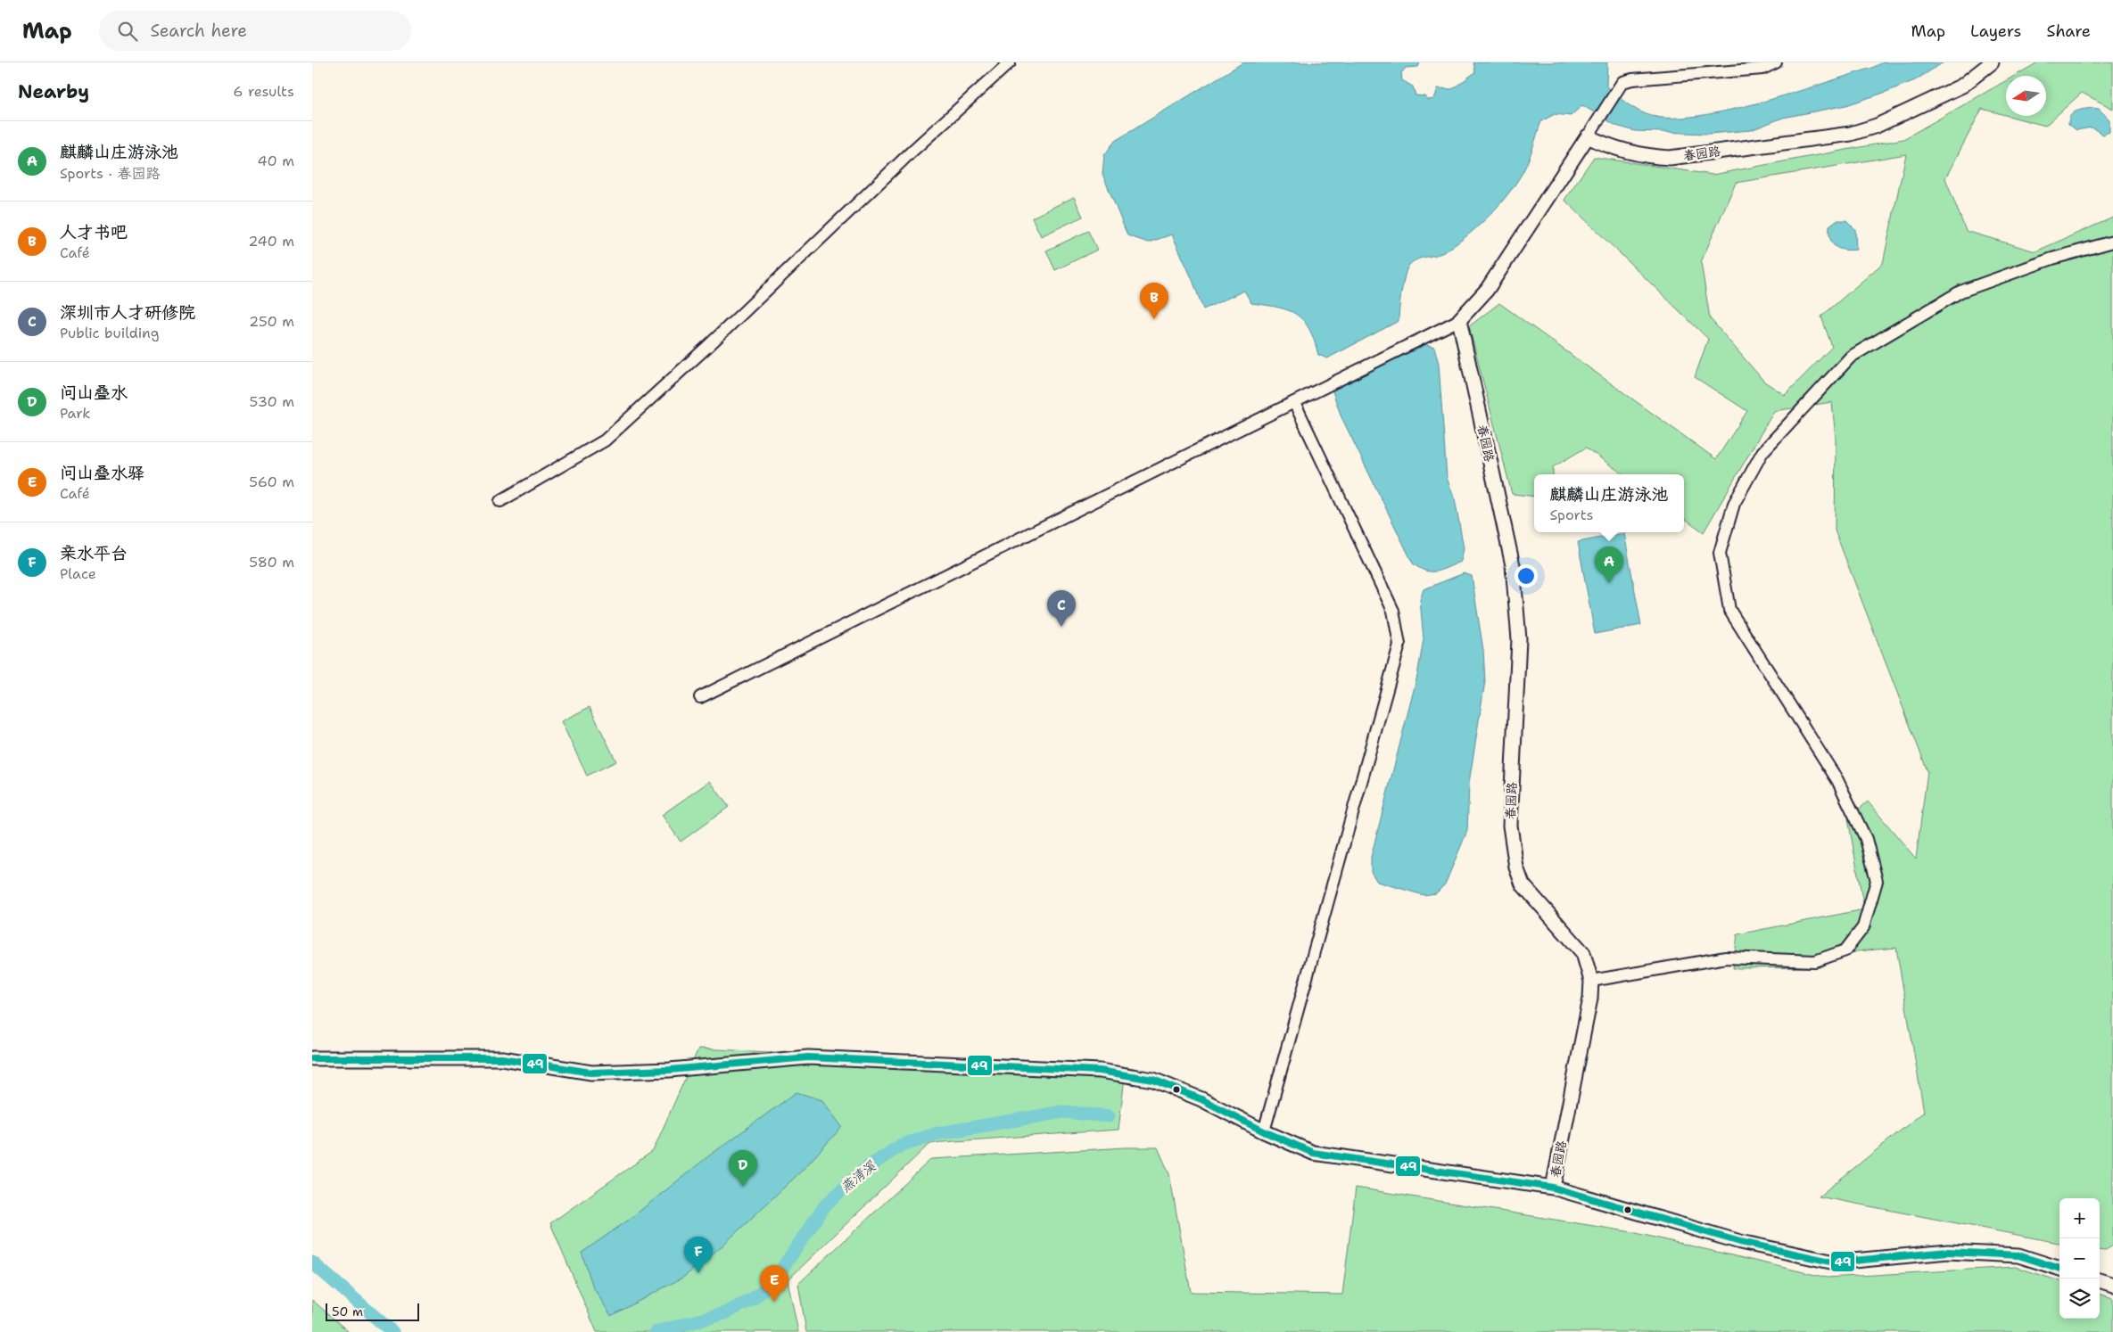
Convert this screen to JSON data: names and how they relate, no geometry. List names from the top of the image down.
{
  "streets": {
    "street": ["春园路"]
  },
  "water": ["燕清溪"],
  "lines": ["transit line 49"],
  "scale_bar": "50 m",
  "north": "left",
  "page": {
    "header": "Map",
    "search": "Search here",
    "nav": ["Map", "Layers", "Share"],
    "heading": ["Nearby", "6 results"],
    "list": [
      {
        "mark": "A",
        "name": "麒麟山庄游泳池",
        "note": "Sports · 春园路",
        "value": "40 m"
      },
      {
        "mark": "B",
        "name": "人才书吧",
        "note": "Café",
        "value": "240 m"
      },
      {
        "mark": "C",
        "name": "深圳市人才研修院",
        "note": "Public building",
        "value": "250 m"
      },
      {
        "mark": "D",
        "name": "问山叠水",
        "note": "Park",
        "value": "530 m"
      },
      {
        "mark": "E",
        "name": "问山叠水驿",
        "note": "Café",
        "value": "560 m"
      },
      {
        "mark": "F",
        "name": "亲水平台",
        "note": "Place",
        "value": "580 m"
      }
    ],
    "pins": [
      "B",
      "A",
      "C",
      "D",
      "F",
      "E"
    ],
    "popup": ["麒麟山庄游泳池", "Sports"],
    "map_buttons": ["+", "−"],
    "scale": "50 m"
  }
}
